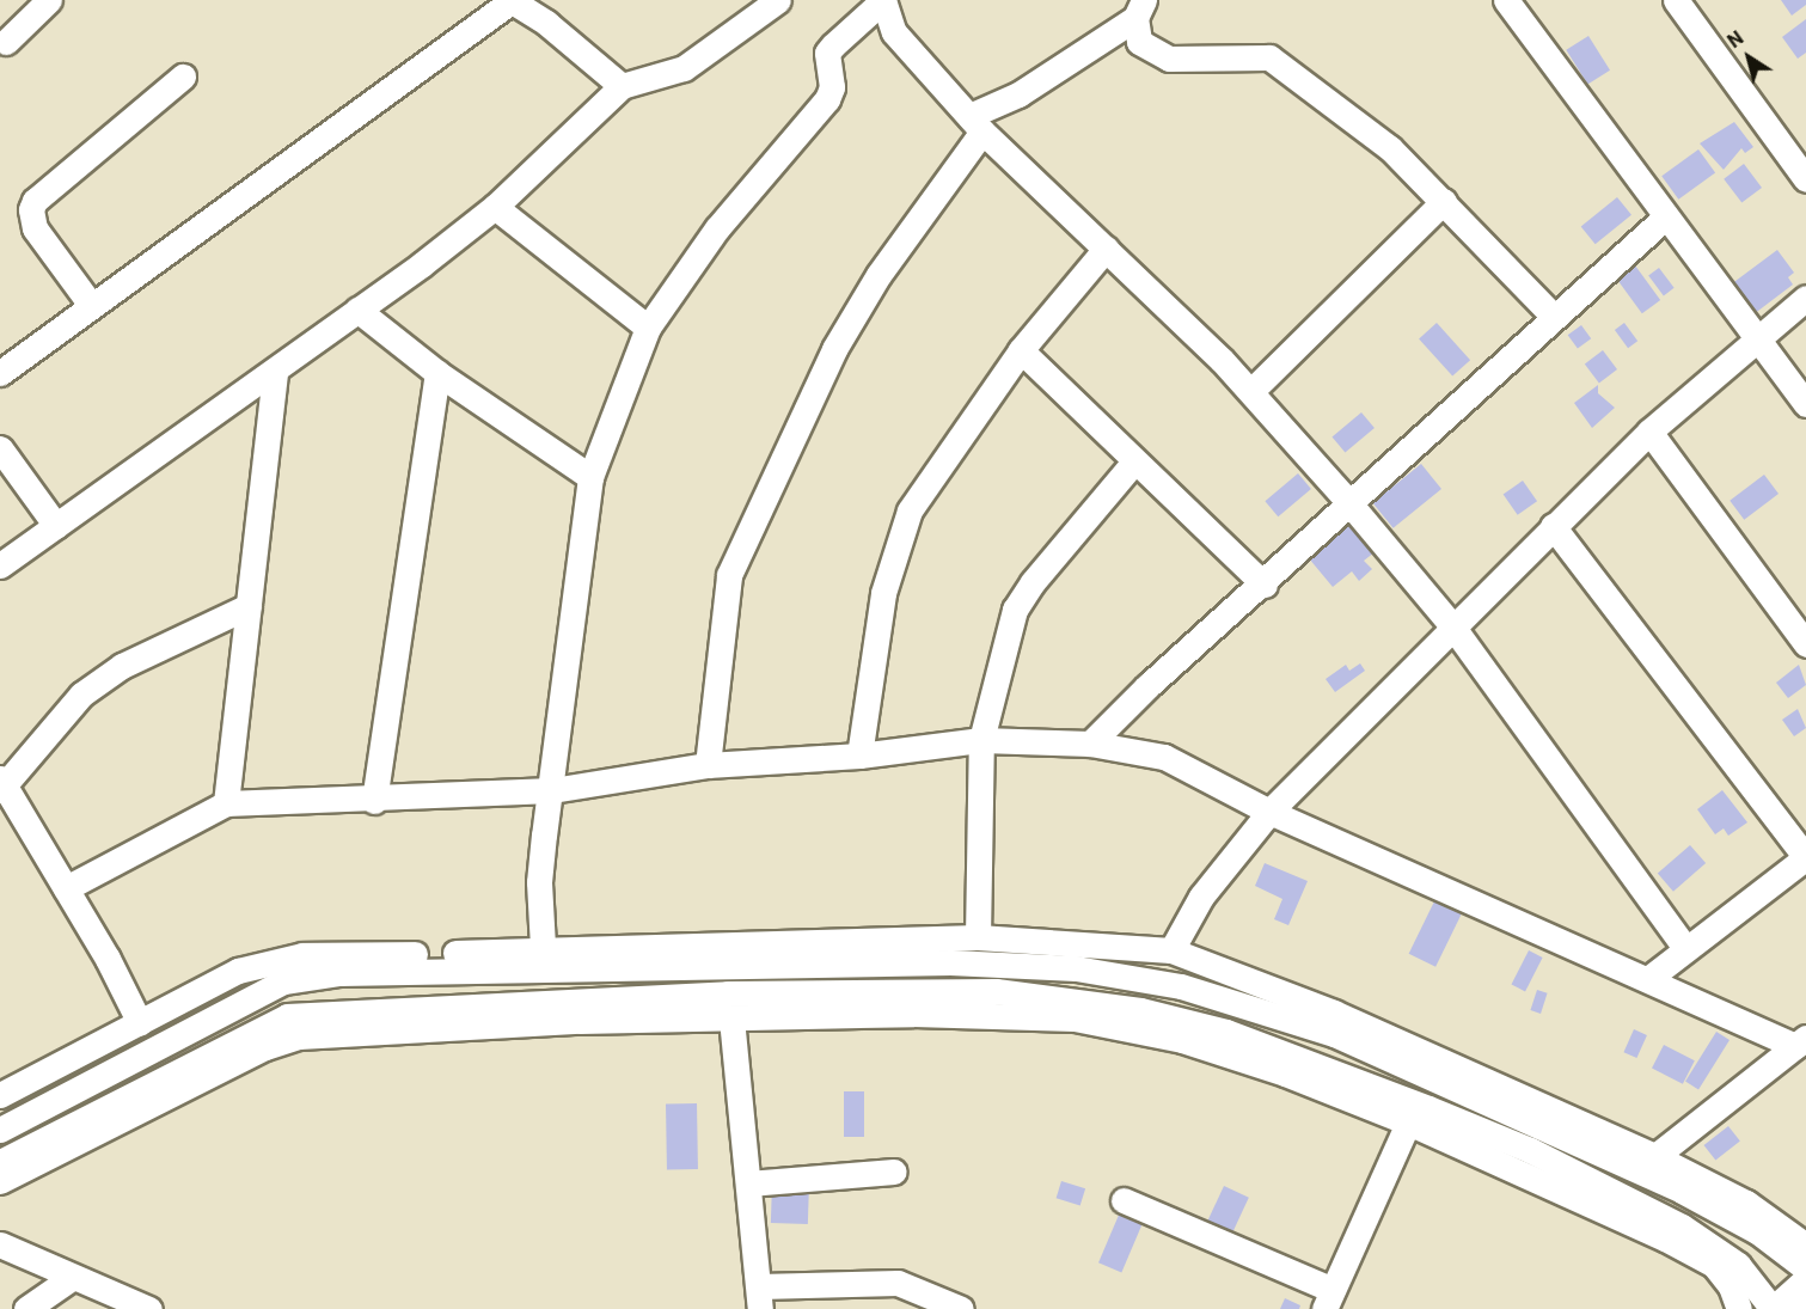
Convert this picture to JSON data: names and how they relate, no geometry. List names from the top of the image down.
{
  "north": "top left"
}
